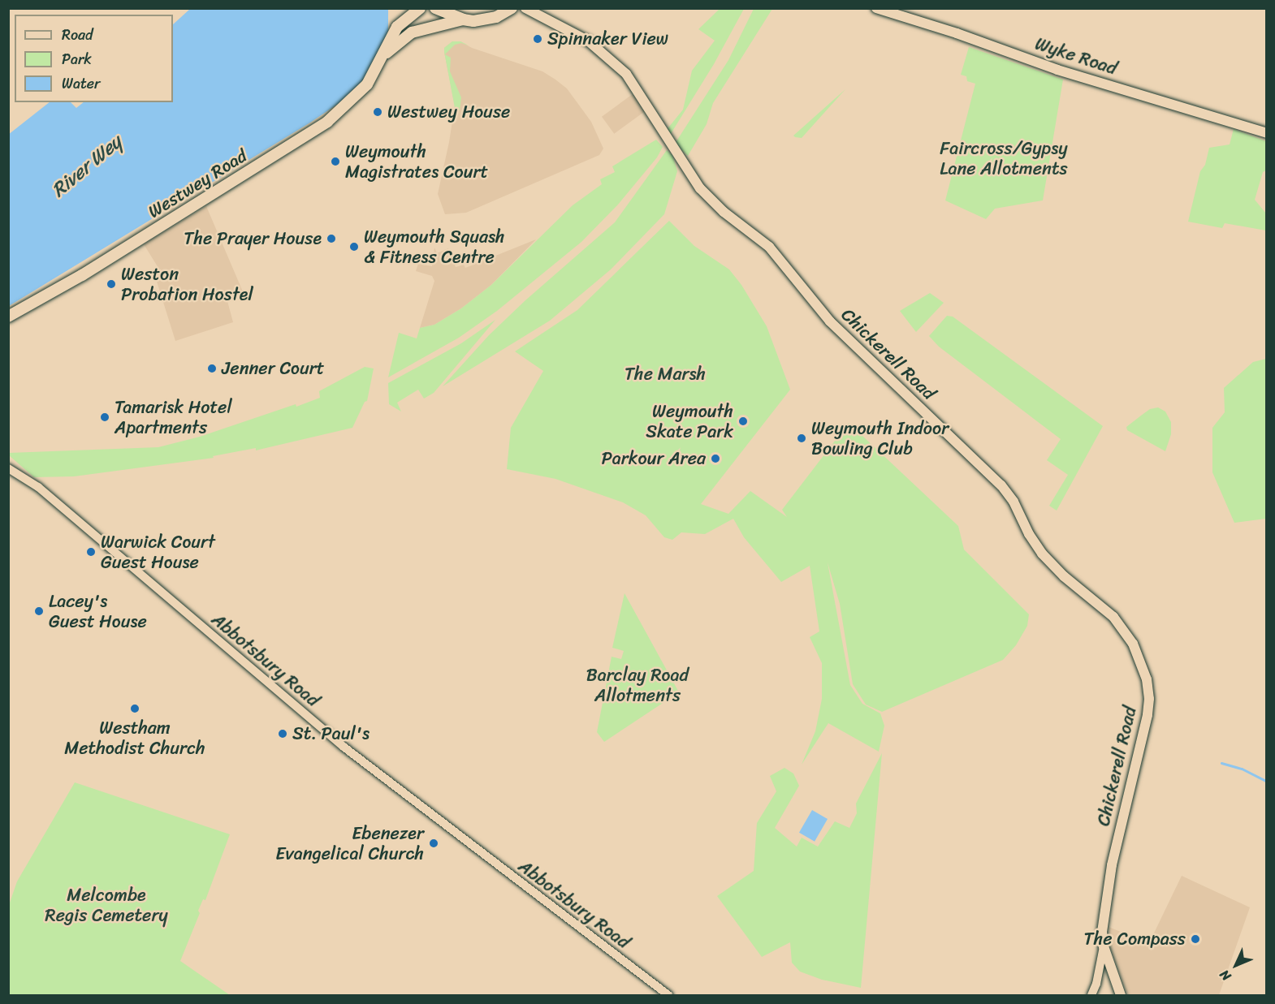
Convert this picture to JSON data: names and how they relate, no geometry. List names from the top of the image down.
{
  "streets": {
    "highway": ["Westwey Road"],
    "main road": ["Wyke Road", "Chickerell Road"],
    "street": ["Abbotsbury Road"]
  },
  "water": ["River Wey"],
  "parks": [
    "Faircross/Gypsy Lane Allotments",
    "The Marsh",
    "Barclay Road Allotments",
    "Melcombe Regis Cemetery"
  ],
  "places": [
    "Spinnaker View",
    "Westwey House",
    "Weymouth Magistrates Court",
    "The Prayer House",
    "Weymouth Squash & Fitness Centre",
    "Weston Probation Hostel",
    "Jenner Court",
    "Tamarisk Hotel Apartments",
    "Weymouth Skate Park",
    "Weymouth Indoor Bowling Club",
    "Parkour Area",
    "Warwick Court Guest House",
    "Lacey's Guest House",
    "Westham Methodist Church",
    "St. Paul's",
    "Ebenezer Evangelical Church",
    "The Compass"
  ],
  "legend": ["Road", "Park", "Water"],
  "north": "bottom left"
}
